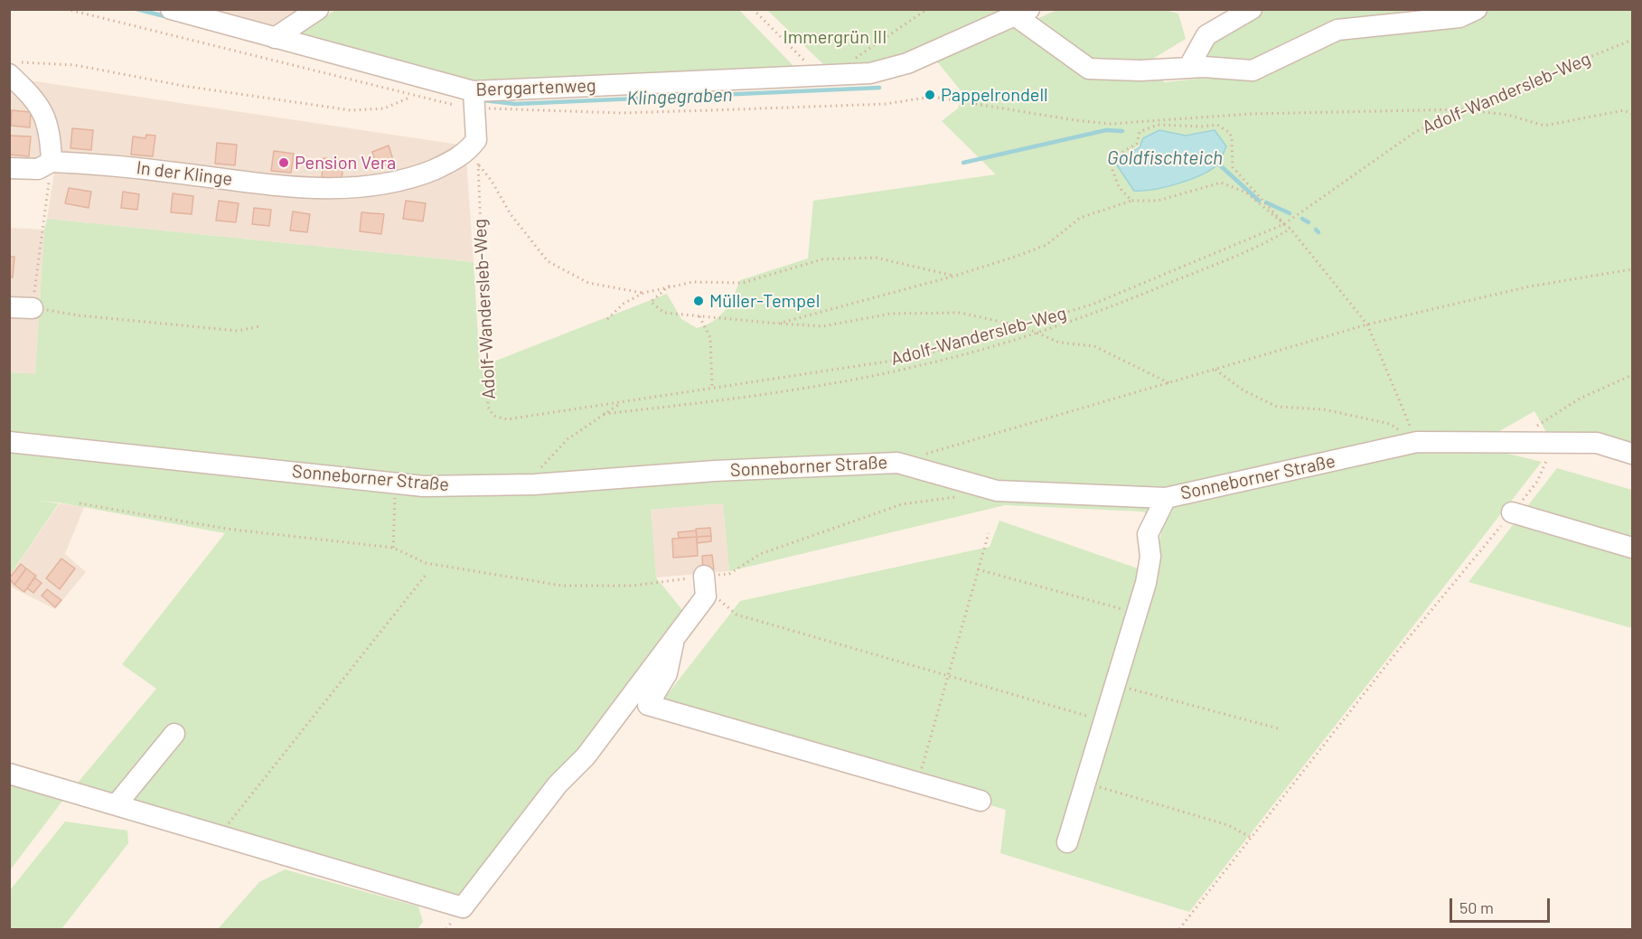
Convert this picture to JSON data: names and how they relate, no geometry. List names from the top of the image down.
{
  "streets": {
    "street": ["Berggartenweg", "In der Klinge", "Sonneborner Straße"],
    "path": ["Adolf-Wandersleb-Weg"]
  },
  "crossings": [
    ["Adolf-Wandersleb-Weg", "In der Klinge"]
  ],
  "water": ["Klingegraben", "Goldfischteich"],
  "parks": ["Immergrün III"],
  "places": ["Pappelrondell", "Pension Vera", "Müller-Tempel"],
  "scale_bar": "50 m"
}
